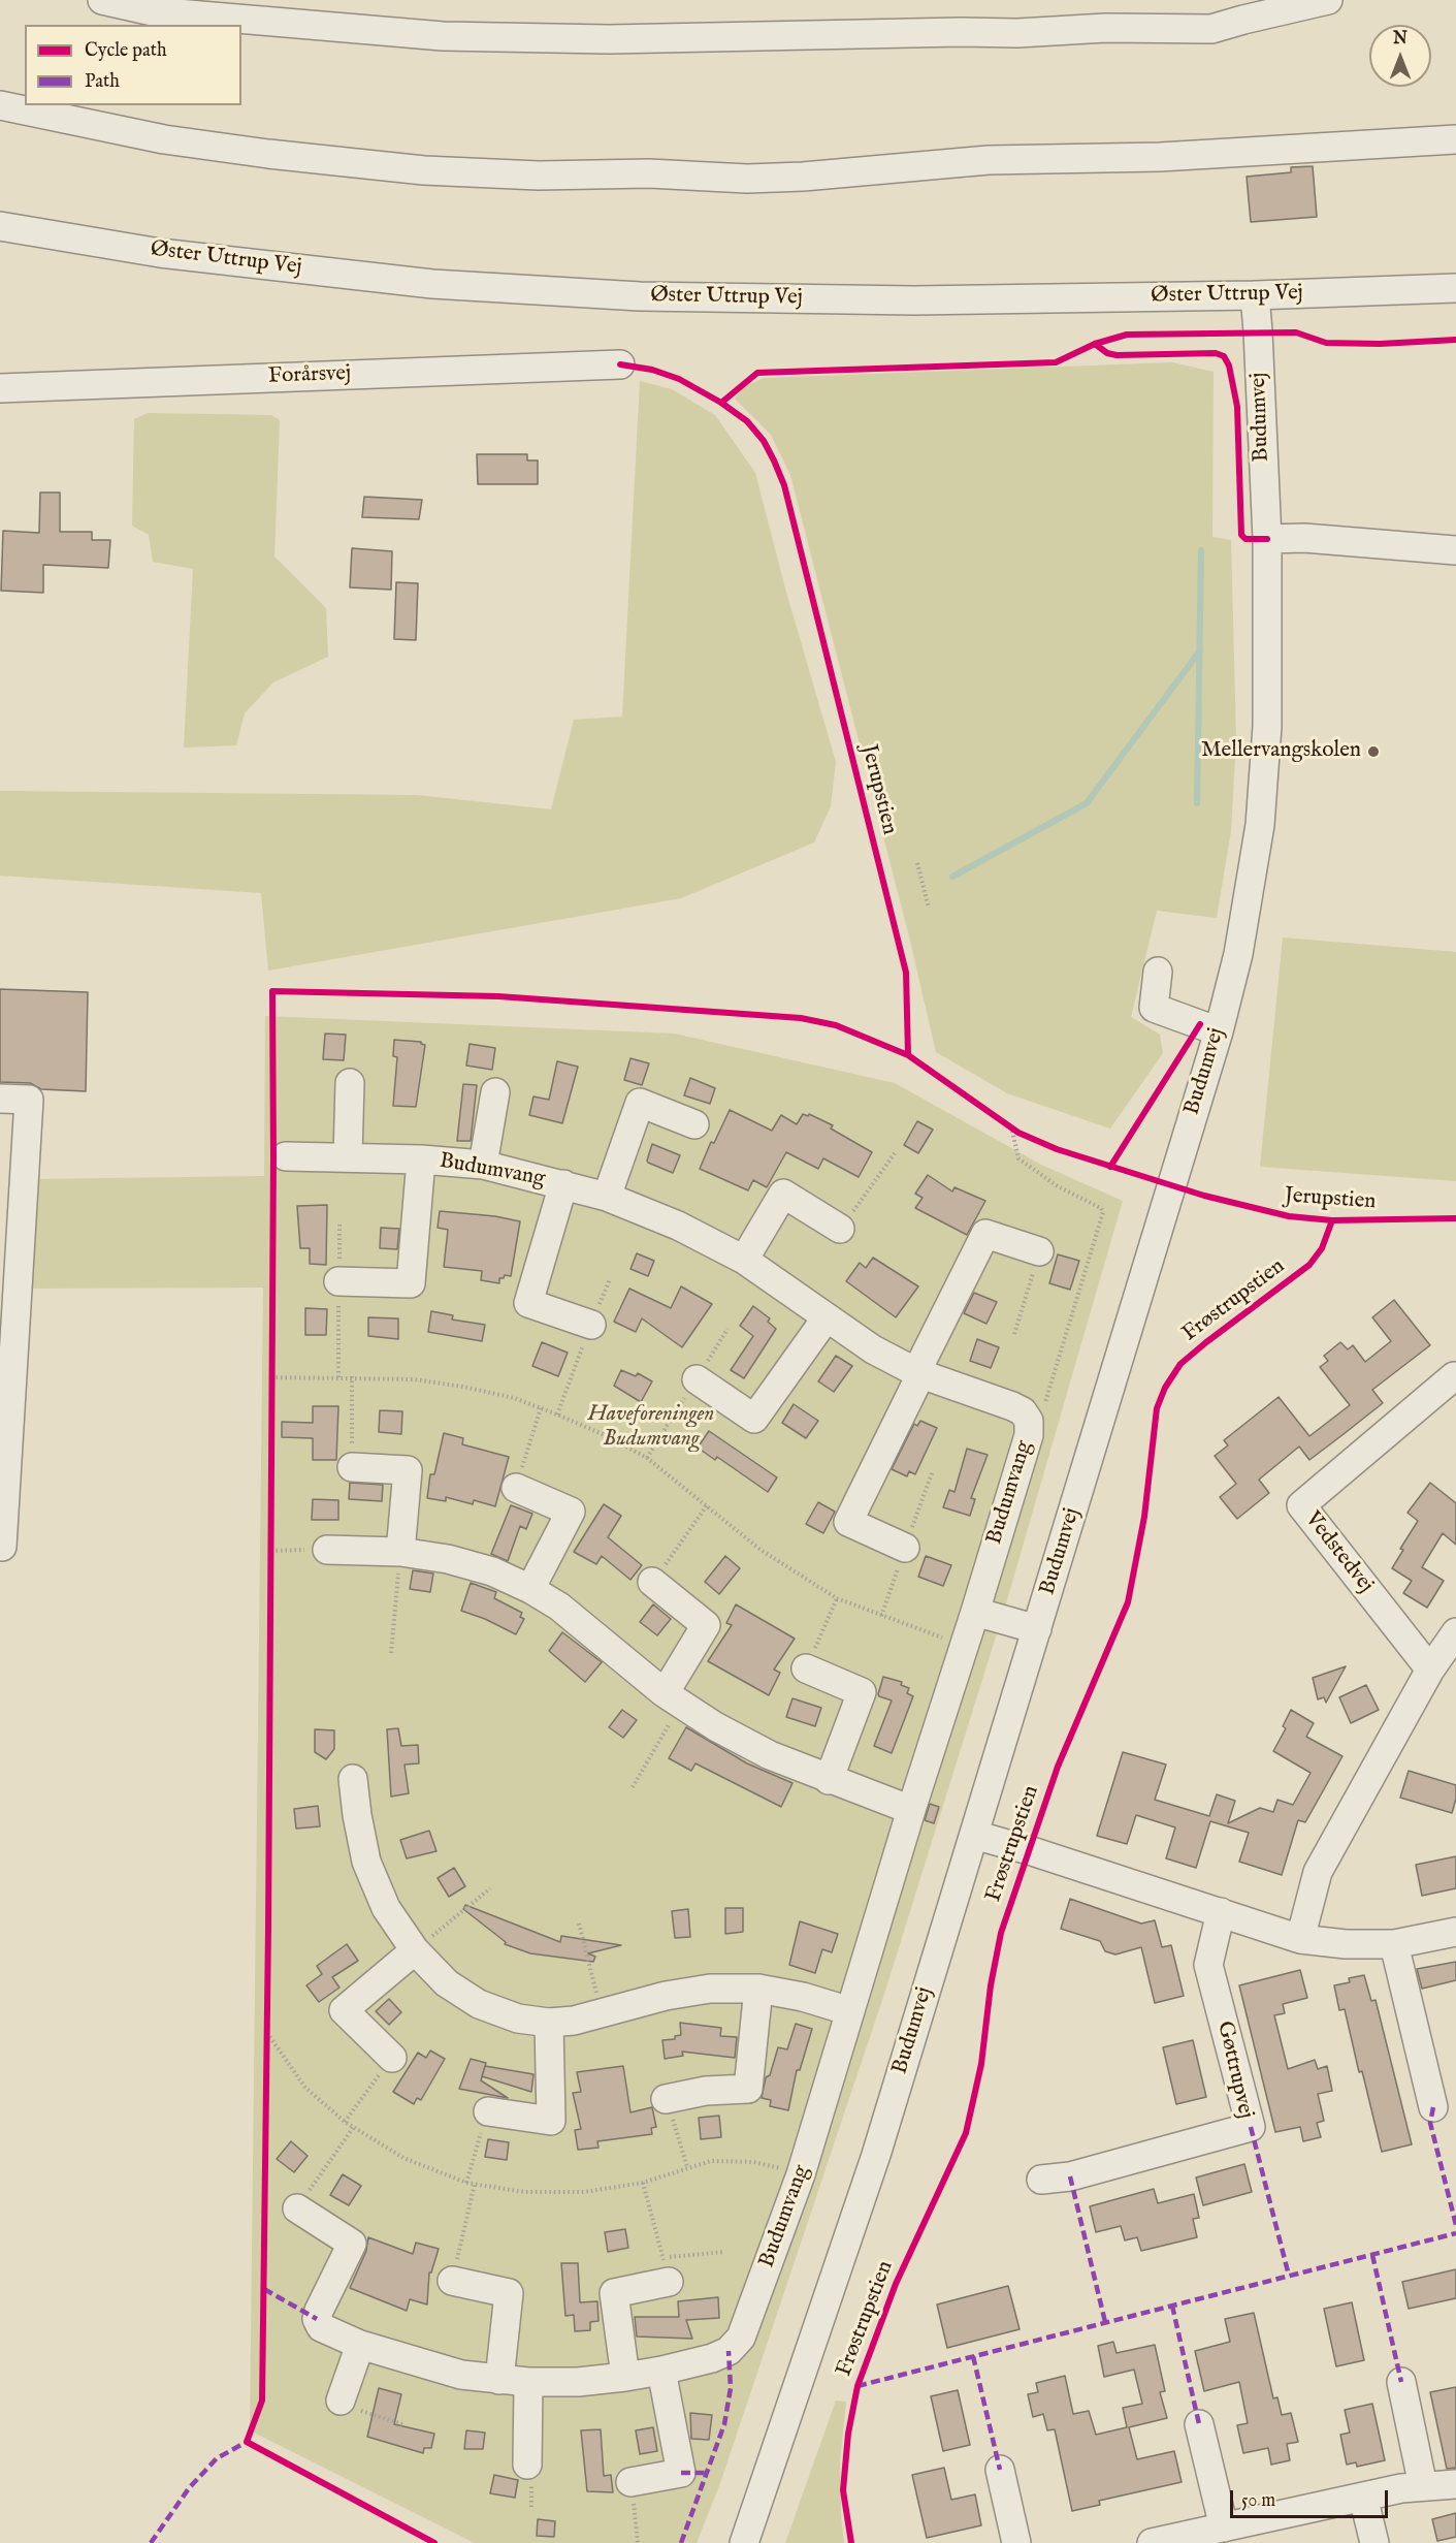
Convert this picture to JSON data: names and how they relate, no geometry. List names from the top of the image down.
{
  "streets": {
    "street": [
      "Øster Uttrup Vej",
      "Forårsvej",
      "Budumvej",
      "Budumvang",
      "Vedstedvej",
      "Gøttrupvej"
    ],
    "cycle path": ["Jerupstien"]
  },
  "crossings": [
    ["Øster Uttrup Vej", "Budumvej"]
  ],
  "parks": ["Haveforeningen Budumvang"],
  "places": ["Mellervangskolen"],
  "legend": ["Cycle path", "Path"],
  "scale_bar": "50 m",
  "north": "top"
}
